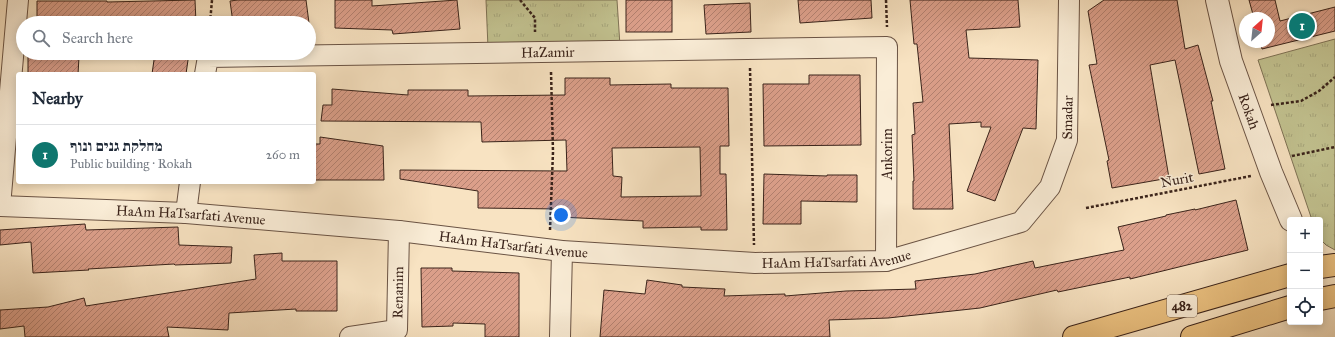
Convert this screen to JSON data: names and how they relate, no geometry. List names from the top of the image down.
{
  "streets": {
    "main road": ["482"],
    "street": [
      "HaZamir",
      "Rokah",
      "Smadar",
      "Ankorim",
      "HaAm HaTsarfati Avenue",
      "Renanim"
    ],
    "path": ["Nurit"]
  },
  "crossings": [
    ["HaZamir", "Ankorim"],
    ["Rokah", "Nurit"],
    ["Smadar", "HaAm HaTsarfati Avenue"],
    ["Ankorim", "HaAm HaTsarfati Avenue"],
    ["HaAm HaTsarfati Avenue", "Renanim"]
  ],
  "north": "top right",
  "page": {
    "pins": "1",
    "search": "Search here",
    "heading": "Nearby",
    "list": [
      {
        "mark": "1",
        "name": "מחלקת גנים ונוף",
        "note": "Public building · Rokah",
        "value": "260 m"
      }
    ],
    "map_buttons": ["+", "−"]
  }
}
